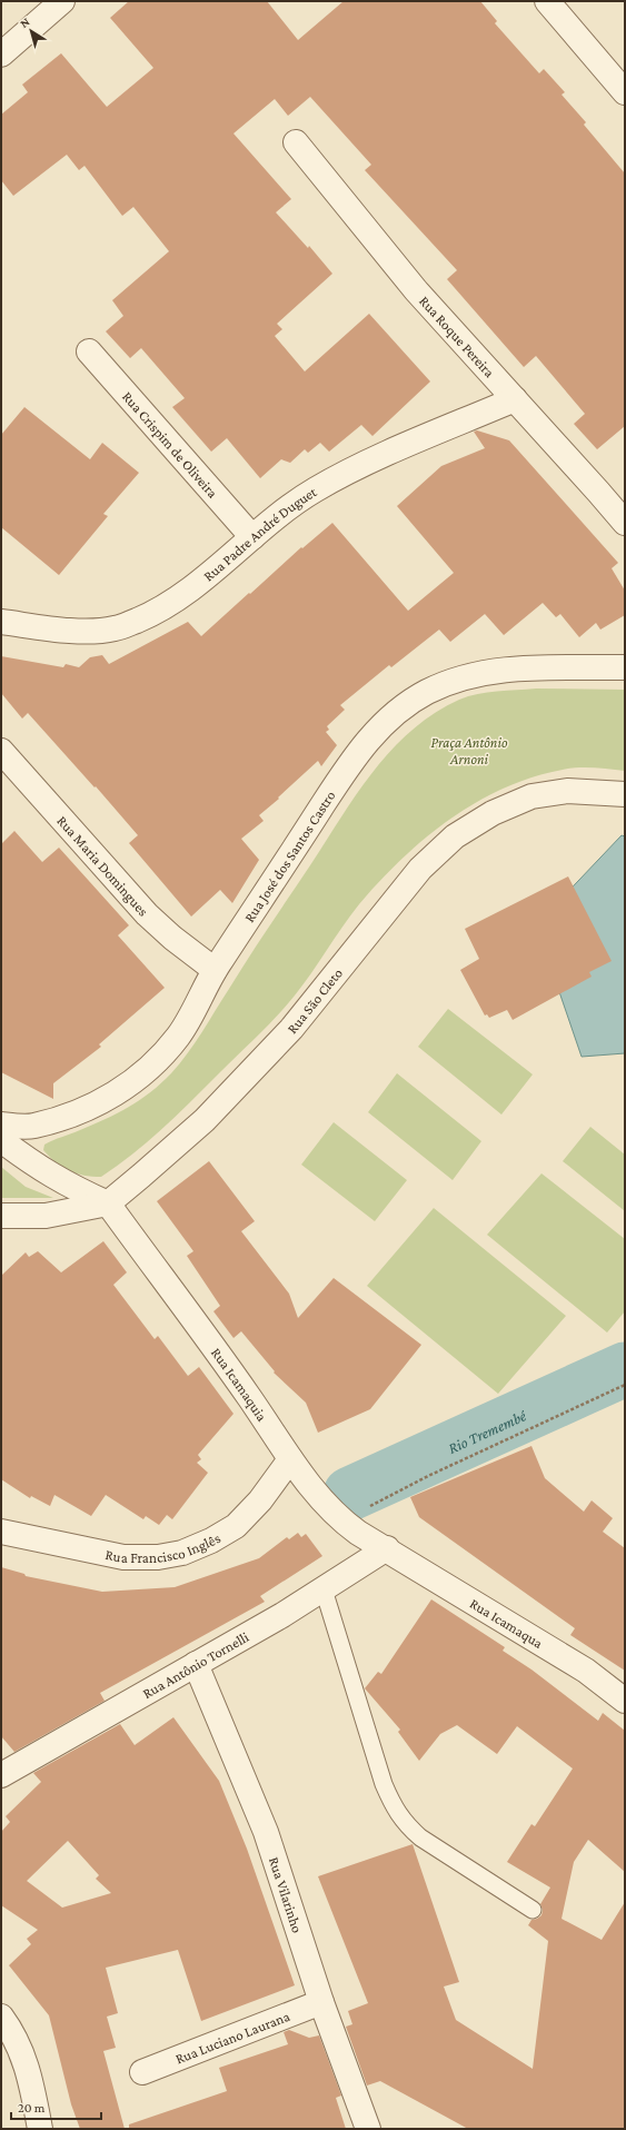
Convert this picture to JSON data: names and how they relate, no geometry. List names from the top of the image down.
{
  "streets": {
    "street": [
      "Rua Roque Pereira",
      "Rua Crispim de Oliveira",
      "Rua Padre André Duguet",
      "Rua José dos Santos Castro",
      "Rua Maria Domingues",
      "Rua São Cleto",
      "Rua Icamaquia",
      "Rua Francisco Inglês",
      "Rua Icamaqua",
      "Rua Antônio Tornelli",
      "Rua Vilarinho",
      "Rua Luciano Laurana"
    ]
  },
  "crossings": [
    ["Rua Roque Pereira", "Rua Padre André Duguet"],
    ["Rua Crispim de Oliveira", "Rua Padre André Duguet"],
    ["Rua José dos Santos Castro", "Rua Maria Domingues"],
    ["Rua São Cleto", "Rua Icamaquia"],
    ["Rua Icamaquia", "Rua Francisco Inglês"],
    ["Rua Icamaquia", "Rua Icamaqua"],
    ["Rua Icamaquia", "Rua Antônio Tornelli"],
    ["Rua Icamaqua", "Rua Antônio Tornelli"],
    ["Rua Antônio Tornelli", "Rua Vilarinho"],
    ["Rua Vilarinho", "Rua Luciano Laurana"]
  ],
  "water": ["Rio Tremembé"],
  "parks": ["Praça Antônio Arnoni"],
  "scale_bar": "20 m",
  "north": "top left"
}
